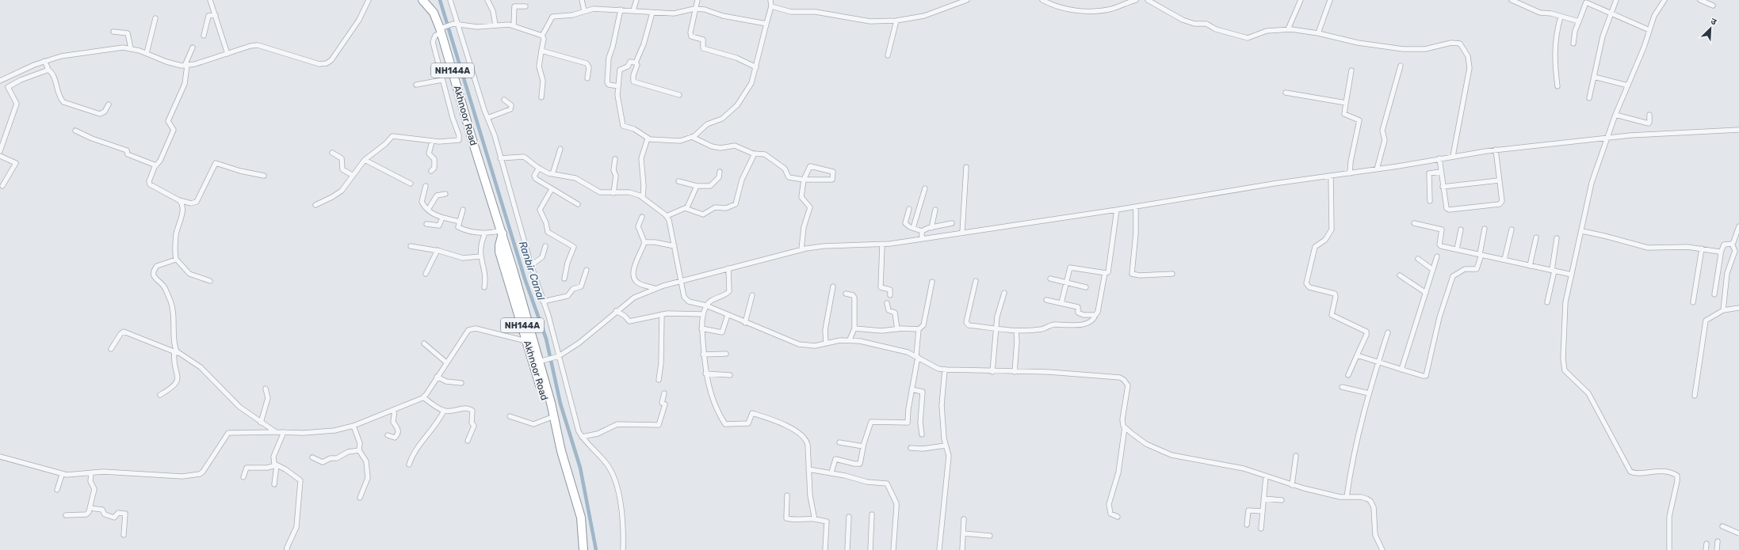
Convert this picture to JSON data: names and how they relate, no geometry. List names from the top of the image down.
{
  "streets": {
    "highway": ["NH144A", "Akhnoor Road"]
  },
  "water": ["Ranbir Canal"],
  "north": "top right"
}
